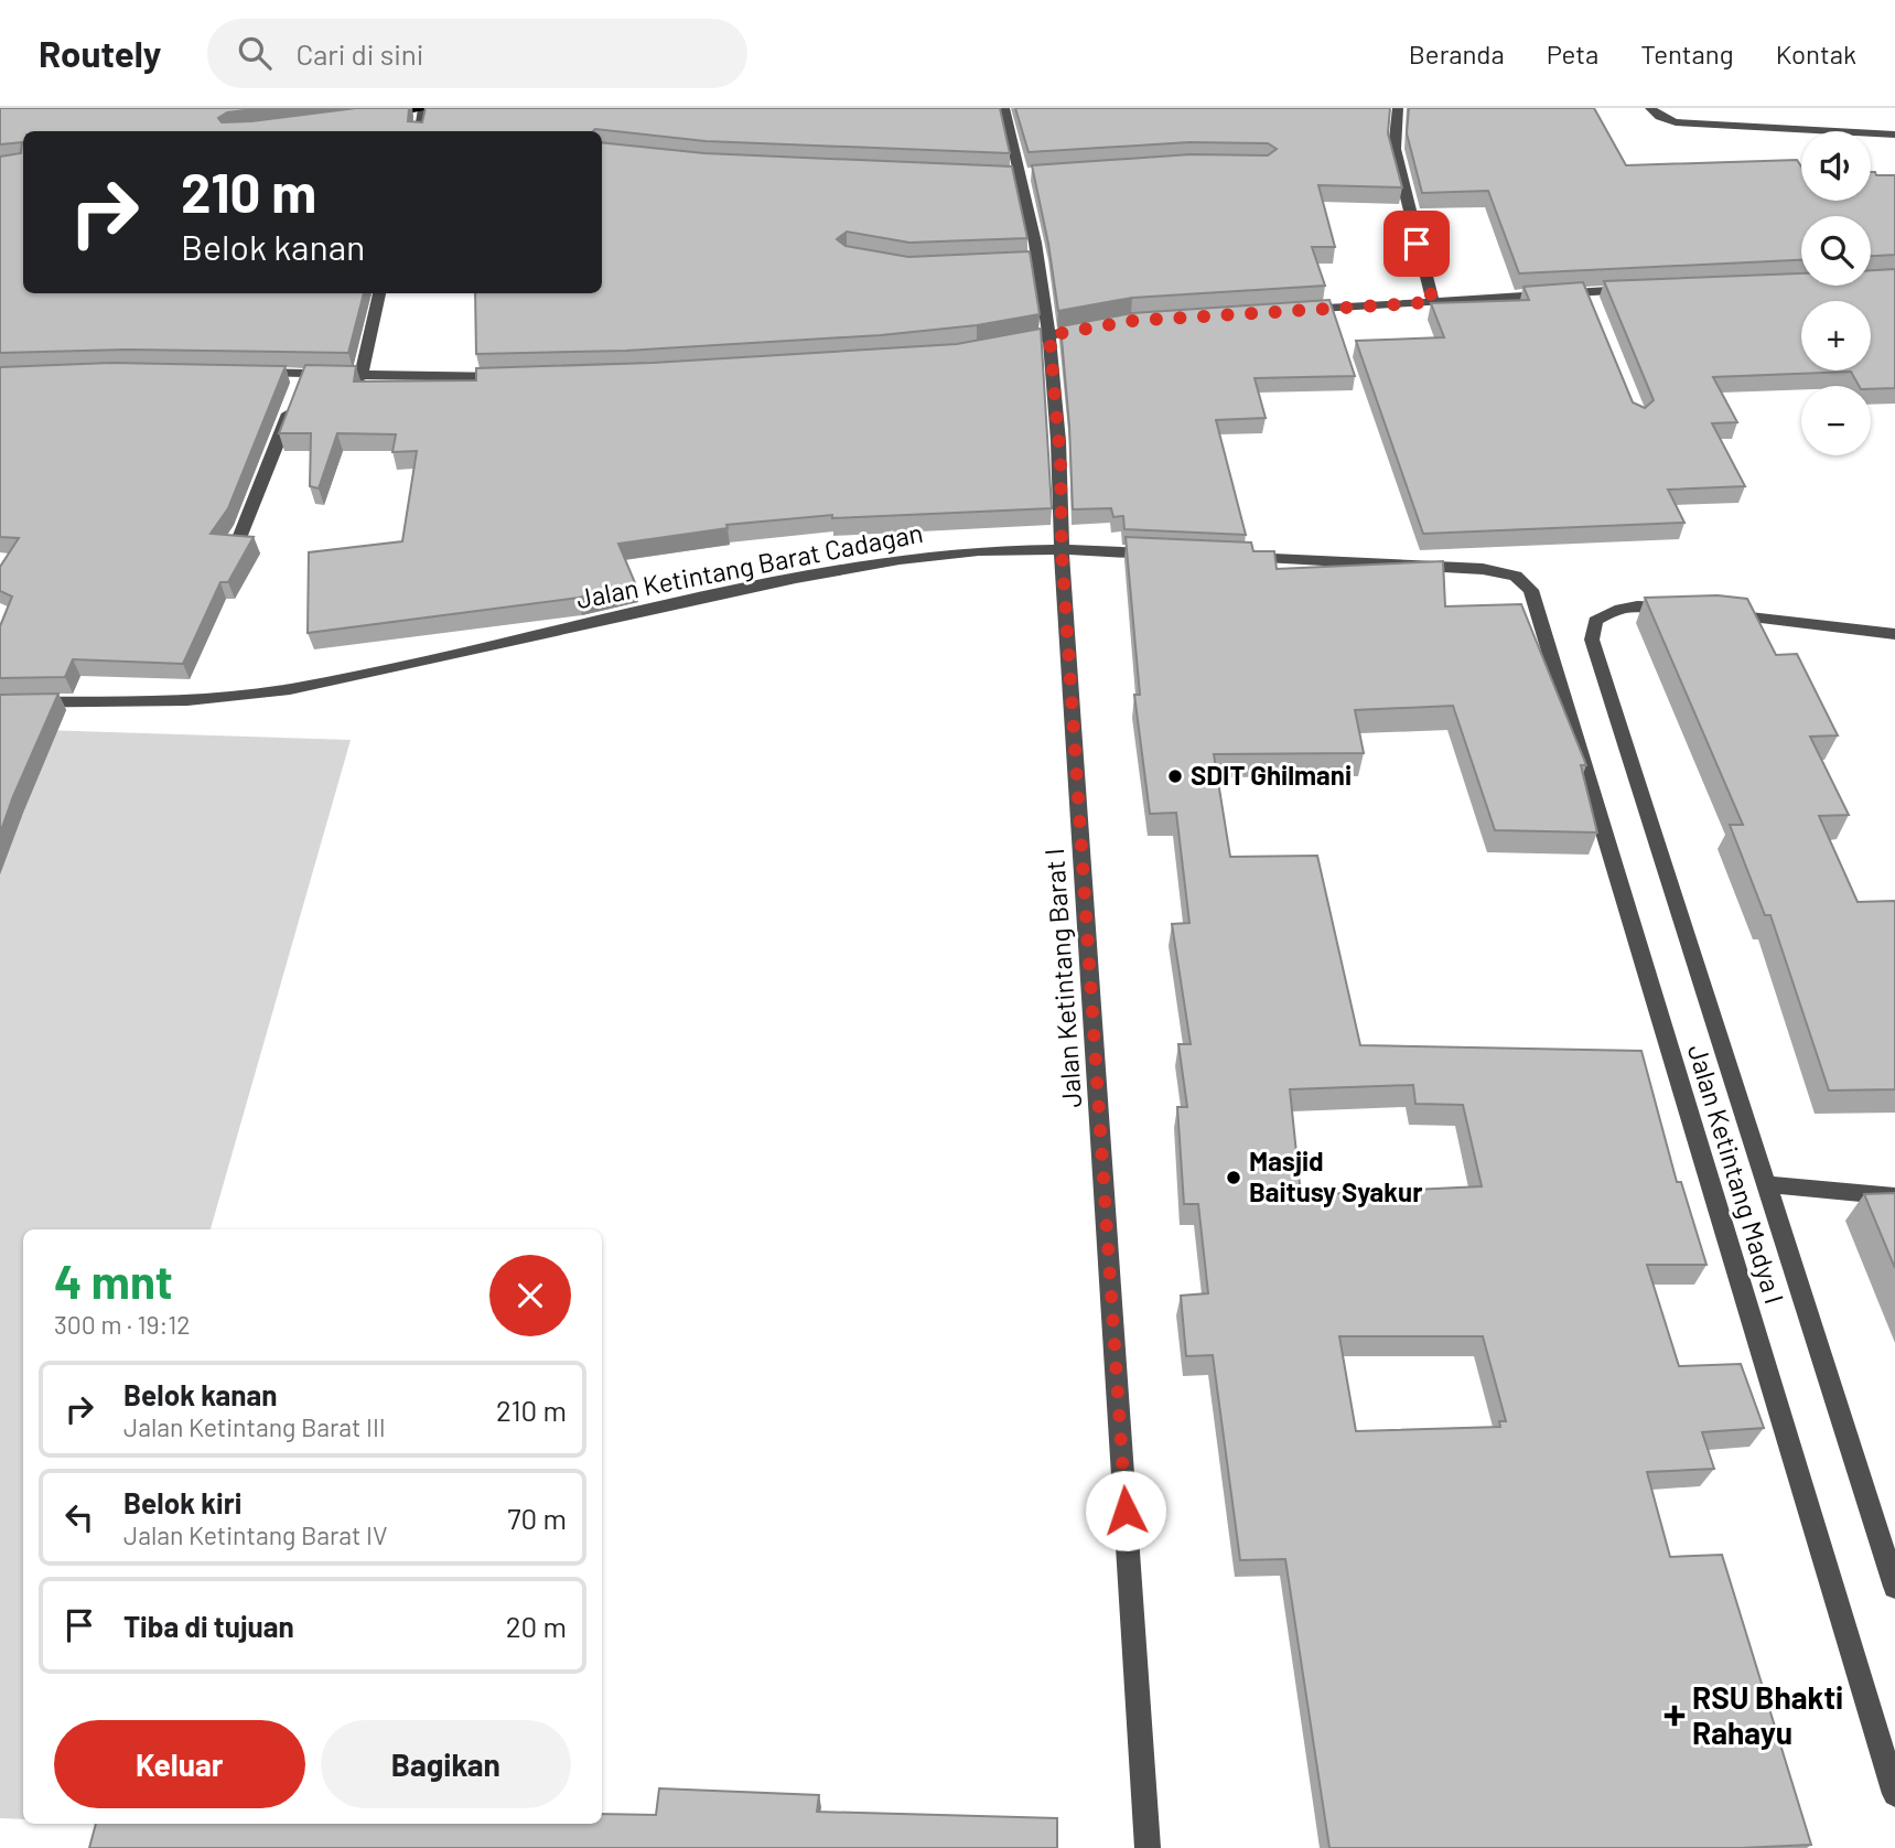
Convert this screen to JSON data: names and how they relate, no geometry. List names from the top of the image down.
{
  "streets": {
    "street": ["Jalan Ketintang Barat Cadagan", "Jalan Ketintang Barat I", "Jalan Ketintang Madya I"]
  },
  "crossings": [
    ["Jalan Ketintang Barat Cadagan", "Jalan Ketintang Barat I"]
  ],
  "places": {
    "other": ["SDIT Ghilmani", "Masjid Baitusy Syakur"],
    "health": ["RSU Bhakti Rahayu"]
  },
  "page": {
    "header": "Routely",
    "search": "Cari di sini",
    "nav": [
      "Beranda",
      "Peta",
      "Tentang",
      "Kontak"
    ],
    "map_buttons": ["+", "−"],
    "turn": ["210 m", "Belok kanan"],
    "heading": ["4 mnt", "300 m · 19:12"],
    "list": [
      {
        "name": "Belok kanan",
        "note": "Jalan Ketintang Barat III",
        "value": "210 m"
      },
      {
        "name": "Belok kiri",
        "note": "Jalan Ketintang Barat IV",
        "value": "70 m"
      },
      {
        "name": "Tiba di tujuan",
        "value": "20 m"
      }
    ],
    "buttons": ["Keluar", "Bagikan"]
  }
}
